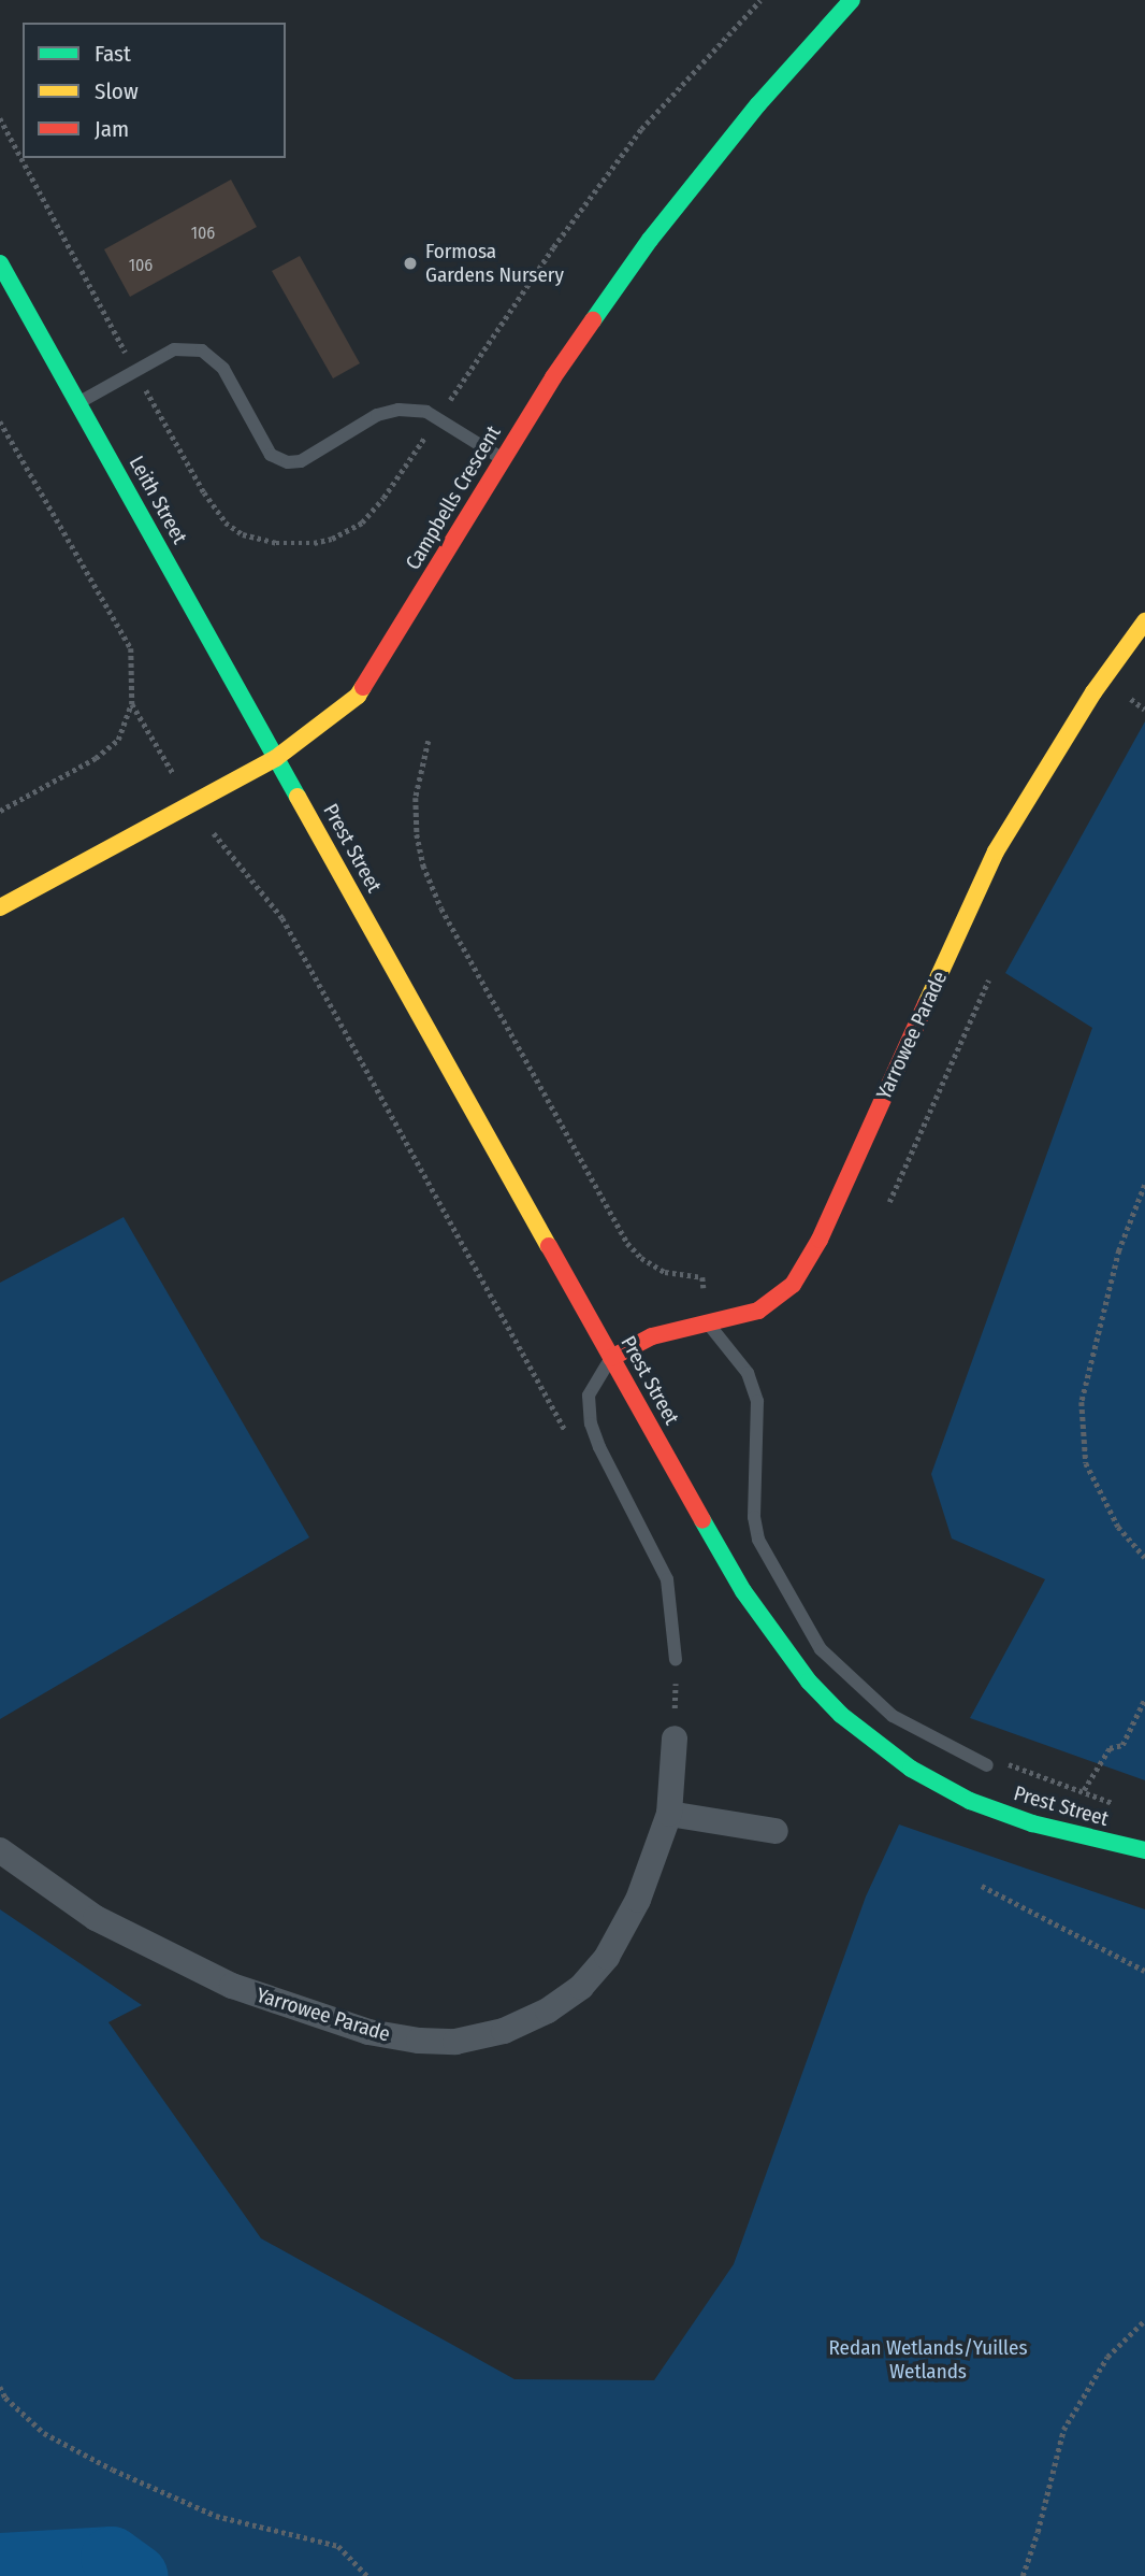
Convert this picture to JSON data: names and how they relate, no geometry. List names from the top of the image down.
{
  "streets": {
    "street": [
      "Campbells Crescent",
      "Leith Street",
      "Prest Street",
      "Yarrowee Parade"
    ]
  },
  "crossings": [
    ["Campbells Crescent", "Leith Street"],
    ["Campbells Crescent", "Prest Street"],
    ["Leith Street", "Prest Street"],
    ["Prest Street", "Yarrowee Parade"]
  ],
  "parks": ["Redan Wetlands/Yuilles Wetlands"],
  "places": ["Formosa Gardens Nursery"],
  "house_numbers": ["106", "106"],
  "legend": ["Fast", "Slow", "Jam"]
}
